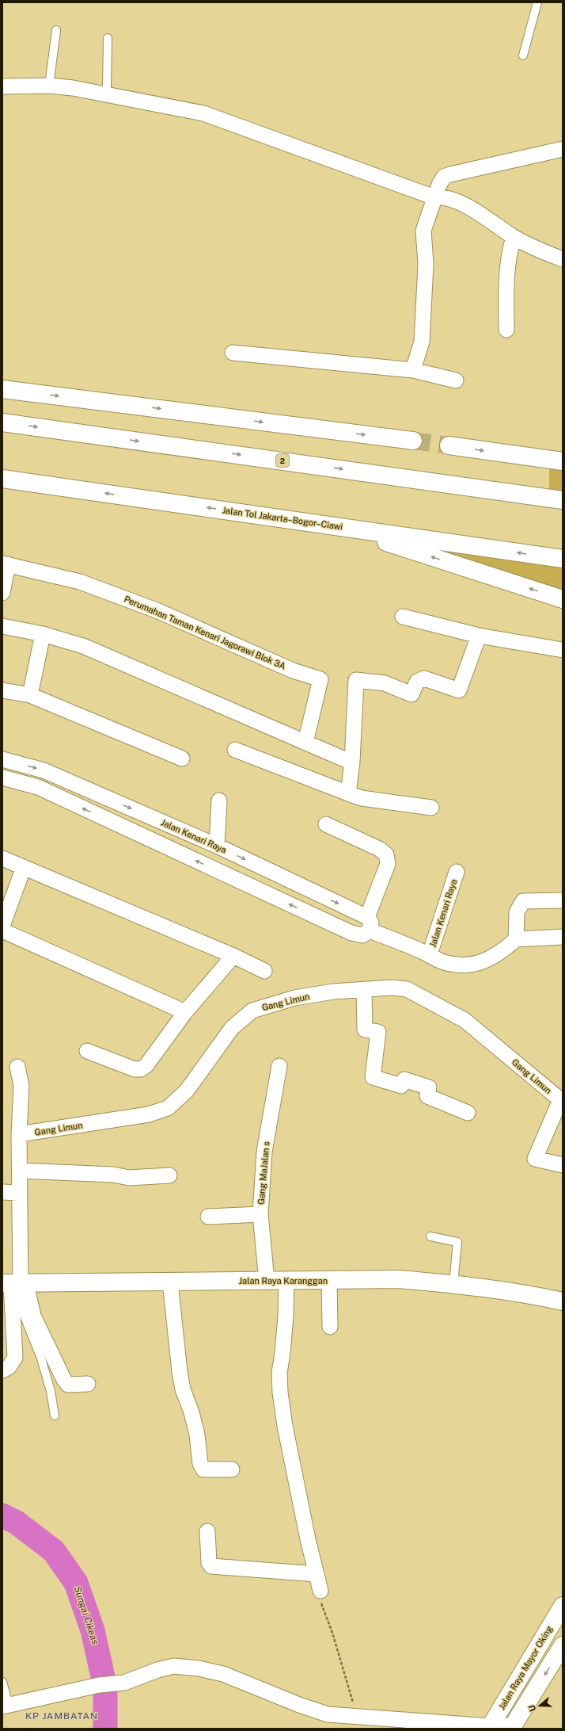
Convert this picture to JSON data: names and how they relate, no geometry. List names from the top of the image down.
{
  "streets": {
    "main road": [
      "2",
      "Jalan Tol Jakarta–Bogor–Ciawi",
      "Jalan Raya Karanggan",
      "Jalan Raya Mayor Oking"
    ],
    "street": [
      "Perumahan Taman Kenari Jagorawi Blok 3A",
      "Jalan Kenari Raya",
      "Gang Limun",
      "Gang MaJalan s"
    ]
  },
  "crossings": [
    ["Gang MaJalan s", "Jalan Raya Karanggan"]
  ],
  "districts": ["KP JAMBATAN"],
  "water": ["Sungai Cikeas"],
  "north": "left"
}
